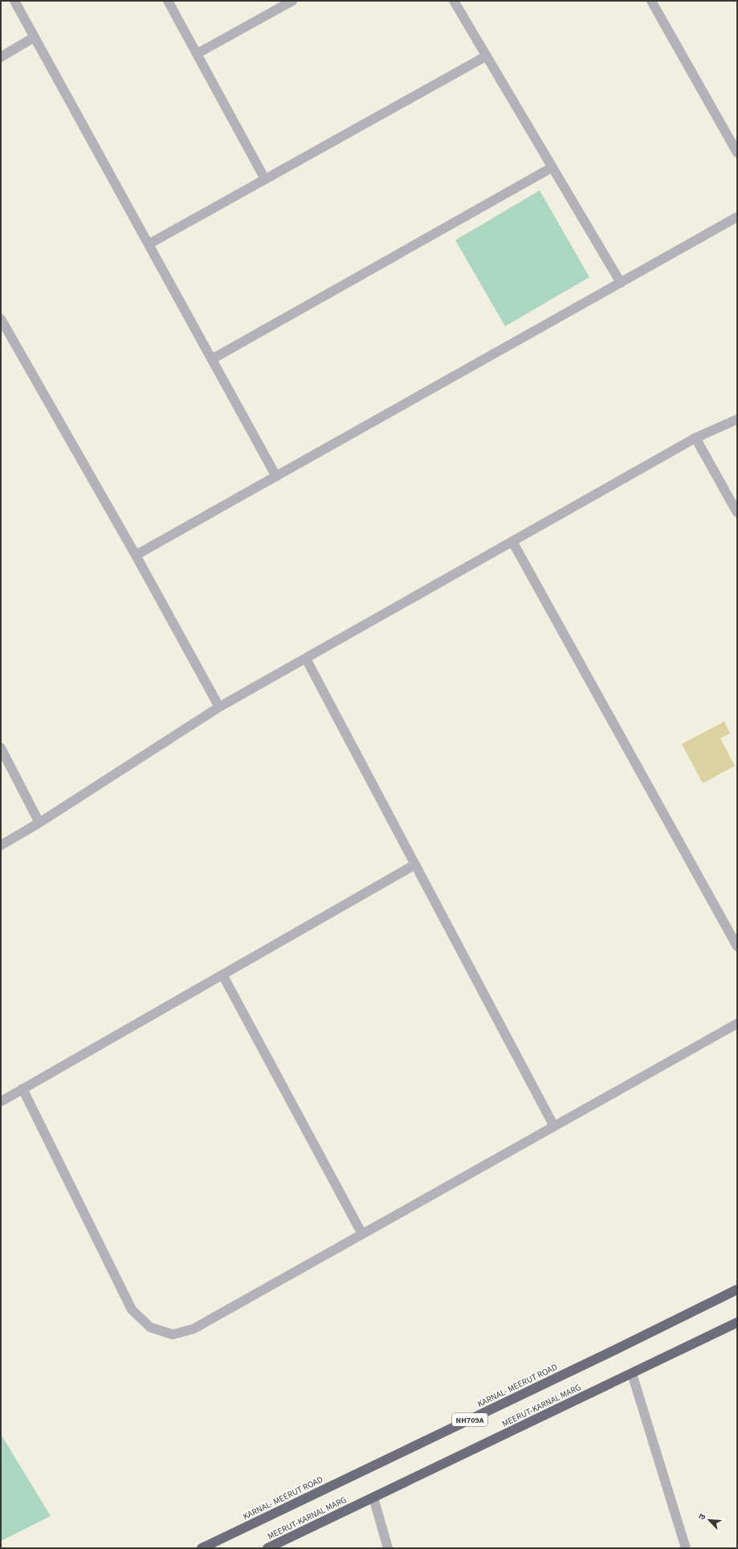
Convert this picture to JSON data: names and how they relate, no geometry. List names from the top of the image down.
{
  "streets": {
    "highway": ["KARNAL- MEERUT ROAD", "MEERUT-KARNAL MARG", "NH709A"]
  },
  "north": "top left"
}
